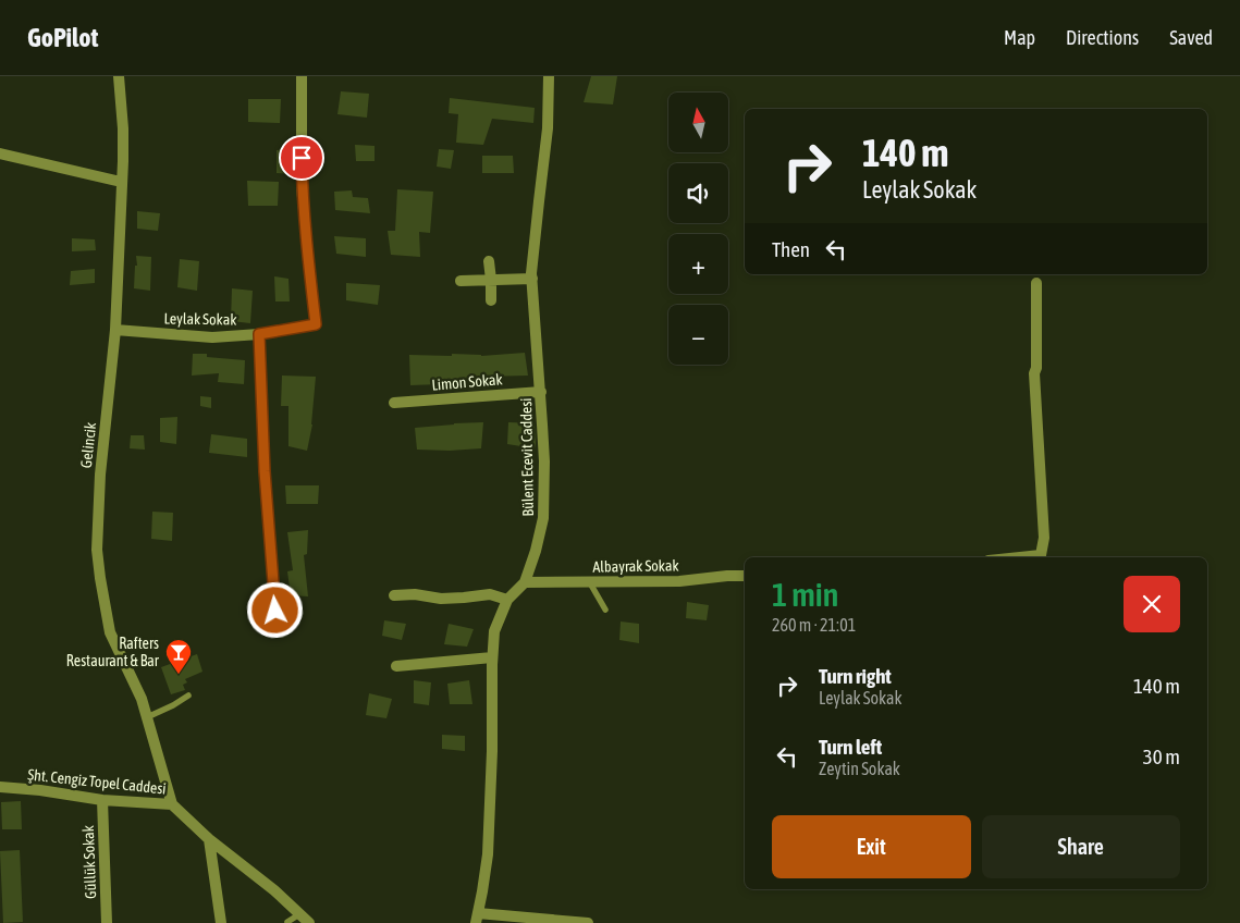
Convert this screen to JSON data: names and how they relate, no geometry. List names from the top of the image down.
{
  "streets": {
    "street": [
      "Leylak Sokak",
      "Limon Sokak",
      "Gelincik",
      "Bülent Ecevit Caddesi",
      "Albayrak Sokak",
      "Şht. Cengiz Topel Caddesi",
      "Güllük Sokak"
    ]
  },
  "crossings": [
    ["Leylak Sokak", "Gelincik"],
    ["Limon Sokak", "Bülent Ecevit Caddesi"],
    ["Gelincik", "Şht. Cengiz Topel Caddesi"],
    ["Bülent Ecevit Caddesi", "Albayrak Sokak"],
    ["Şht. Cengiz Topel Caddesi", "Güllük Sokak"]
  ],
  "places": {
    "bar": ["Rafters Restaurant & Bar"]
  },
  "north": "top",
  "page": {
    "header": "GoPilot",
    "nav": ["Map", "Directions", "Saved"],
    "map_buttons": ["+", "−"],
    "turn": ["140 m", "Leylak Sokak"],
    "then": "Then",
    "heading": ["1 min", "260 m · 21:01"],
    "list": [
      {
        "name": "Turn right",
        "note": "Leylak Sokak",
        "value": "140 m"
      },
      {
        "name": "Turn left",
        "note": "Zeytin Sokak",
        "value": "30 m"
      }
    ],
    "buttons": ["Exit", "Share"]
  }
}
